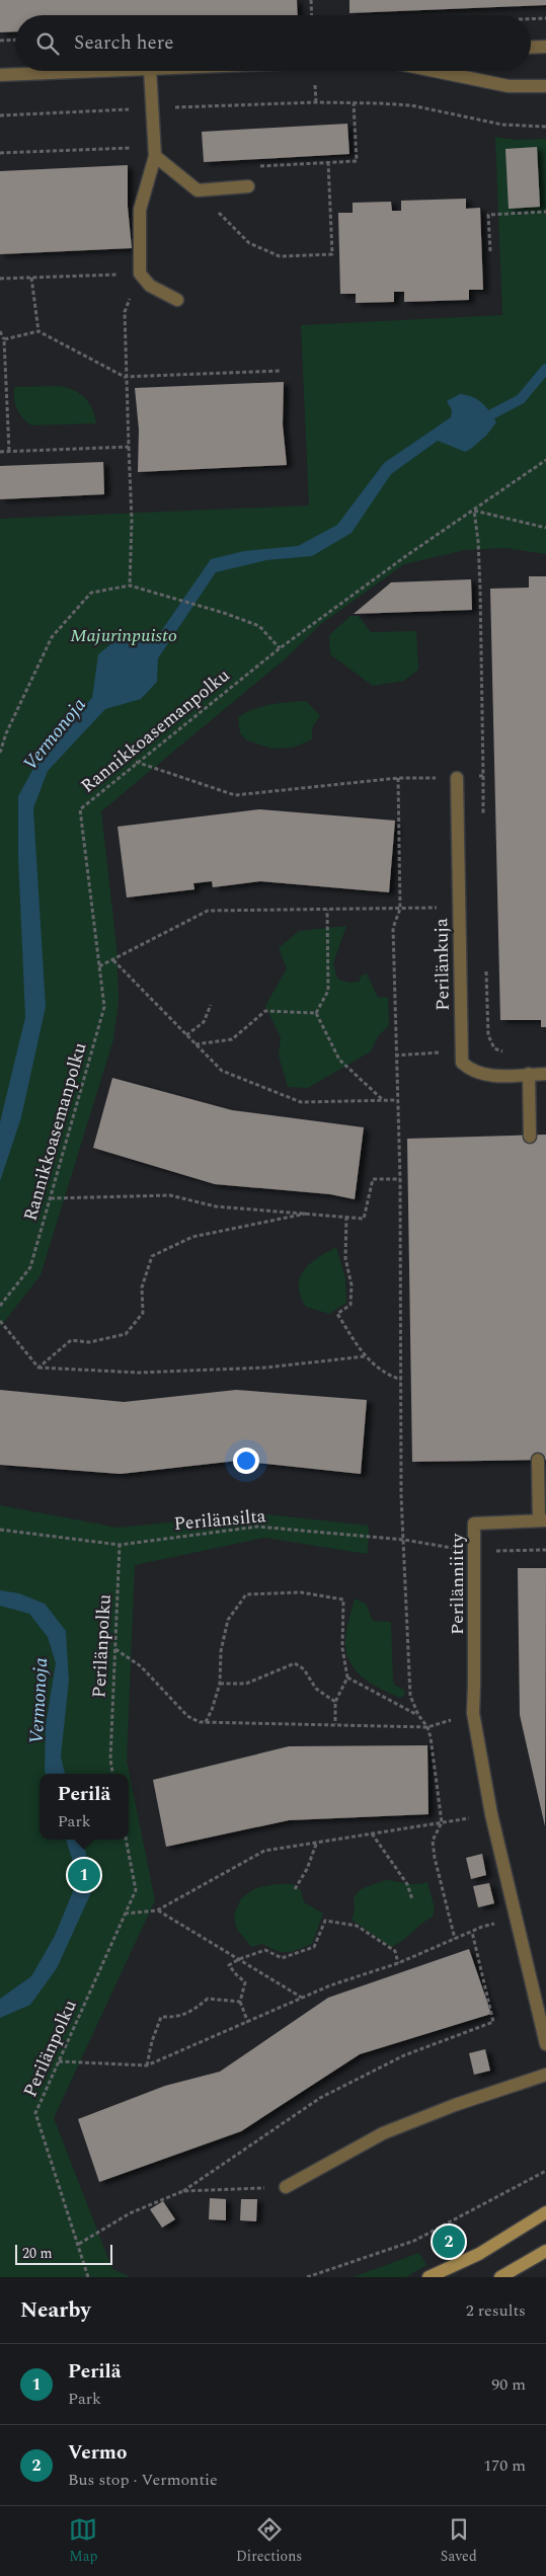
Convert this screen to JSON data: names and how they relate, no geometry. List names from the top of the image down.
{
  "streets": {
    "street": ["Perilänkuja", "Perilänniitty"],
    "path": ["Rannikkoasemanpolku", "Perilänsilta", "Perilänpolku"]
  },
  "crossings": [
    ["Perilänsilta", "Perilänniitty"],
    ["Perilänsilta", "Perilänpolku"]
  ],
  "water": ["Vermonoja"],
  "parks": ["Majurinpuisto"],
  "scale_bar": "20 m",
  "page": {
    "search": "Search here",
    "popup": ["Perilä", "Park"],
    "pins": ["1", "2"],
    "scale": "20 m",
    "heading": ["Nearby", "2 results"],
    "list": [
      {
        "mark": "1",
        "name": "Perilä",
        "note": "Park",
        "value": "90 m"
      },
      {
        "mark": "2",
        "name": "Vermo",
        "note": "Bus stop · Vermontie",
        "value": "170 m"
      }
    ],
    "nav": ["Map", "Directions", "Saved"]
  }
}
